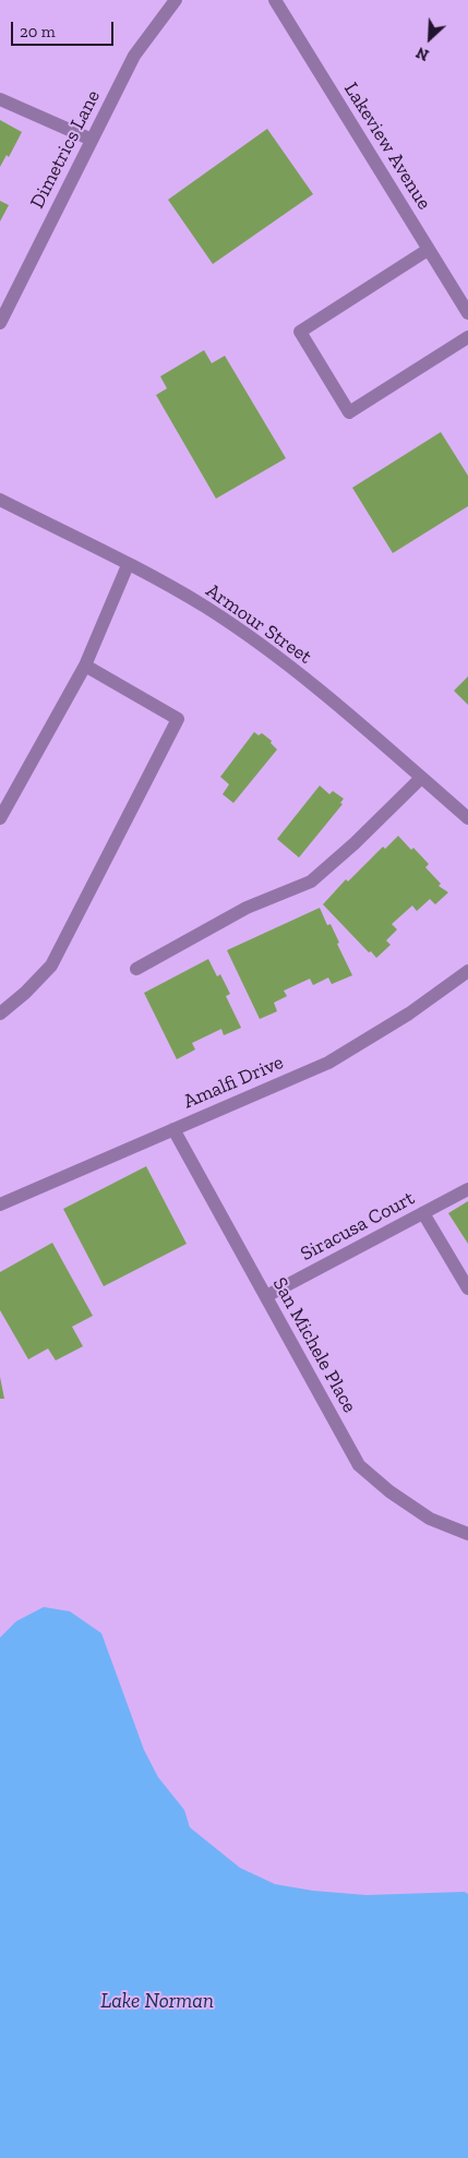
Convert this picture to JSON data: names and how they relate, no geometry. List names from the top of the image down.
{
  "streets": {
    "street": [
      "Lakeview Avenue",
      "Dimetrics Lane",
      "Armour Street",
      "Amalfi Drive",
      "Siracusa Court",
      "San Michele Place"
    ]
  },
  "crossings": [
    ["Amalfi Drive", "San Michele Place"],
    ["Siracusa Court", "San Michele Place"]
  ],
  "water": ["Lake Norman"],
  "scale_bar": "20 m",
  "north": "bottom left"
}
